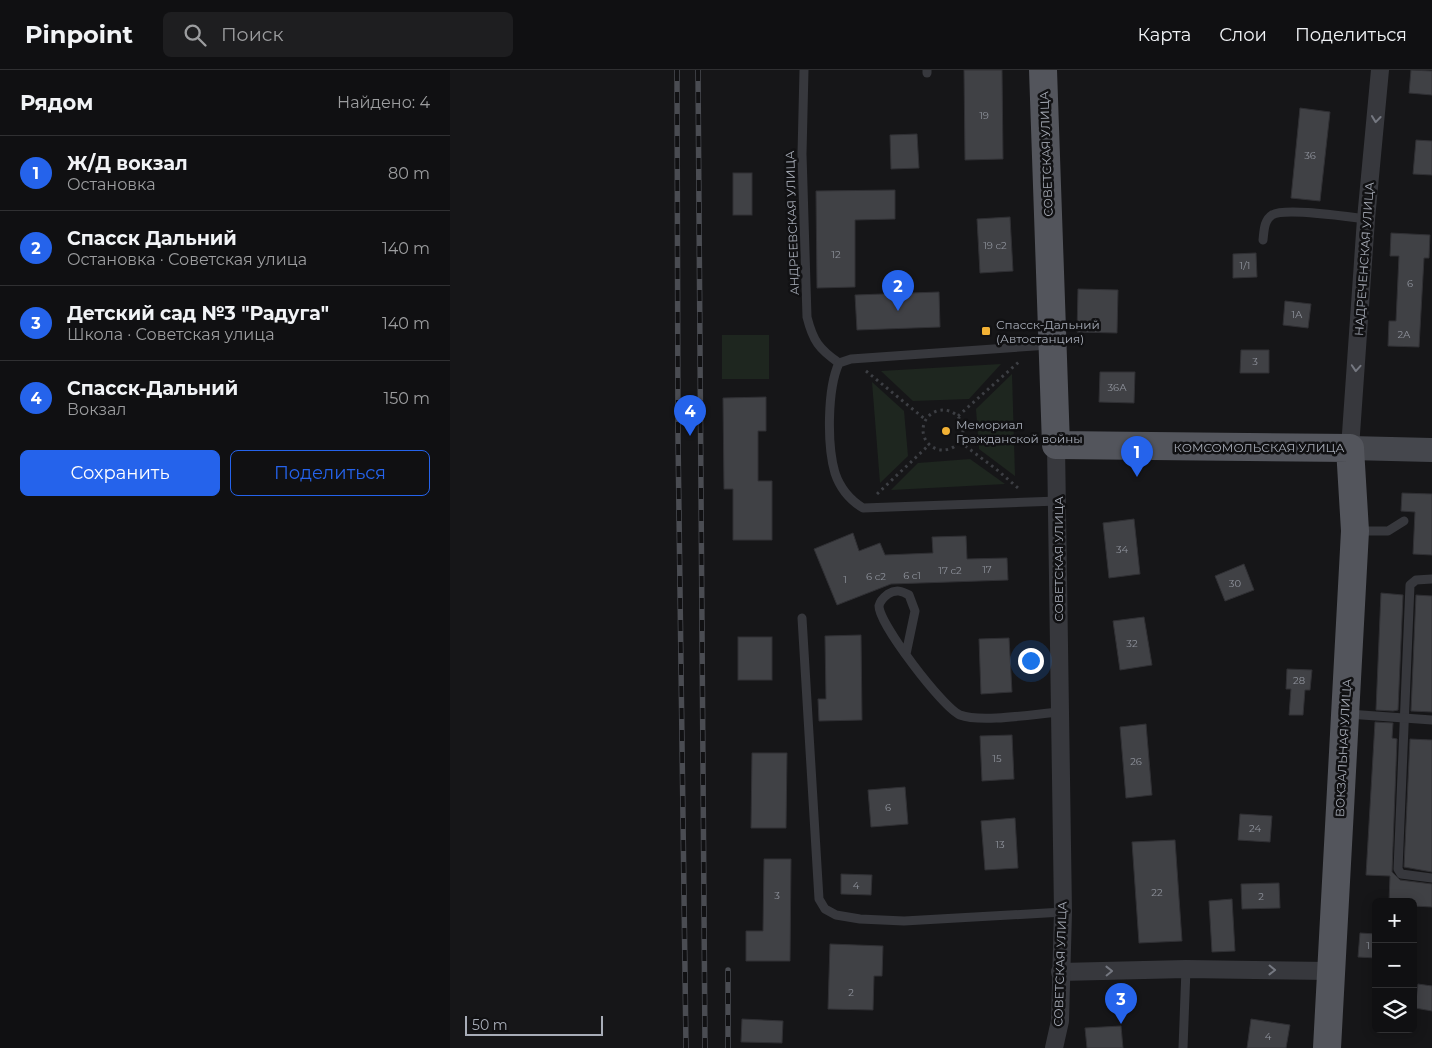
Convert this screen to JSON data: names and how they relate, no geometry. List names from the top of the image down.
{
  "streets": {
    "main road": ["СОВЕТСКАЯ УЛИЦА", "КОМСОМОЛЬСКАЯ УЛИЦА", "ВОКЗАЛЬНАЯ УЛИЦА"],
    "street": ["НАДРЕЧЕНСКАЯ УЛИЦА"],
    "lane": ["АНДРЕЕВСКАЯ УЛИЦА"]
  },
  "crossings": [
    ["СОВЕТСКАЯ УЛИЦА", "КОМСОМОЛЬСКАЯ УЛИЦА"],
    ["НАДРЕЧЕНСКАЯ УЛИЦА", "КОМСОМОЛЬСКАЯ УЛИЦА"],
    ["НАДРЕЧЕНСКАЯ УЛИЦА", "ВОКЗАЛЬНАЯ УЛИЦА"],
    ["КОМСОМОЛЬСКАЯ УЛИЦА", "ВОКЗАЛЬНАЯ УЛИЦА"]
  ],
  "one_way": ["НАДРЕЧЕНСКАЯ УЛИЦА"],
  "places": {
    "transit": ["Спасск-Дальний (Автостанция)"],
    "other": ["Мемориал Гражданской войны"]
  },
  "house_numbers": [
    "19",
    "36",
    "19 с2",
    "12",
    "1/1",
    "6",
    "1А",
    "2А",
    "3",
    "36А",
    "34",
    "17",
    "17 с2",
    "6 с1",
    "6 с2",
    "1",
    "30",
    "32",
    "28",
    "15",
    "26",
    "6",
    "24",
    "13",
    "4",
    "22",
    "3",
    "2",
    "1",
    "2",
    "4"
  ],
  "scale_bar": "50 m",
  "page": {
    "header": "Pinpoint",
    "search": "Поиск",
    "nav": ["Карта", "Слои", "Поделиться"],
    "heading": ["Рядом", "Найдено: 4"],
    "list": [
      {
        "mark": "1",
        "name": "Ж/Д вокзал",
        "note": "Остановка",
        "value": "80 m"
      },
      {
        "mark": "2",
        "name": "Спасск Дальний",
        "note": "Остановка · Советская улица",
        "value": "140 m"
      },
      {
        "mark": "3",
        "name": "Детский сад №3 \"Радуга\"",
        "note": "Школа · Советская улица",
        "value": "140 m"
      },
      {
        "mark": "4",
        "name": "Спасск-Дальний",
        "note": "Вокзал",
        "value": "150 m"
      }
    ],
    "pins": [
      "2",
      "4",
      "1",
      "3"
    ],
    "buttons": ["Сохранить", "Поделиться"],
    "map_buttons": ["+", "−"],
    "scale": "50 m"
  }
}
